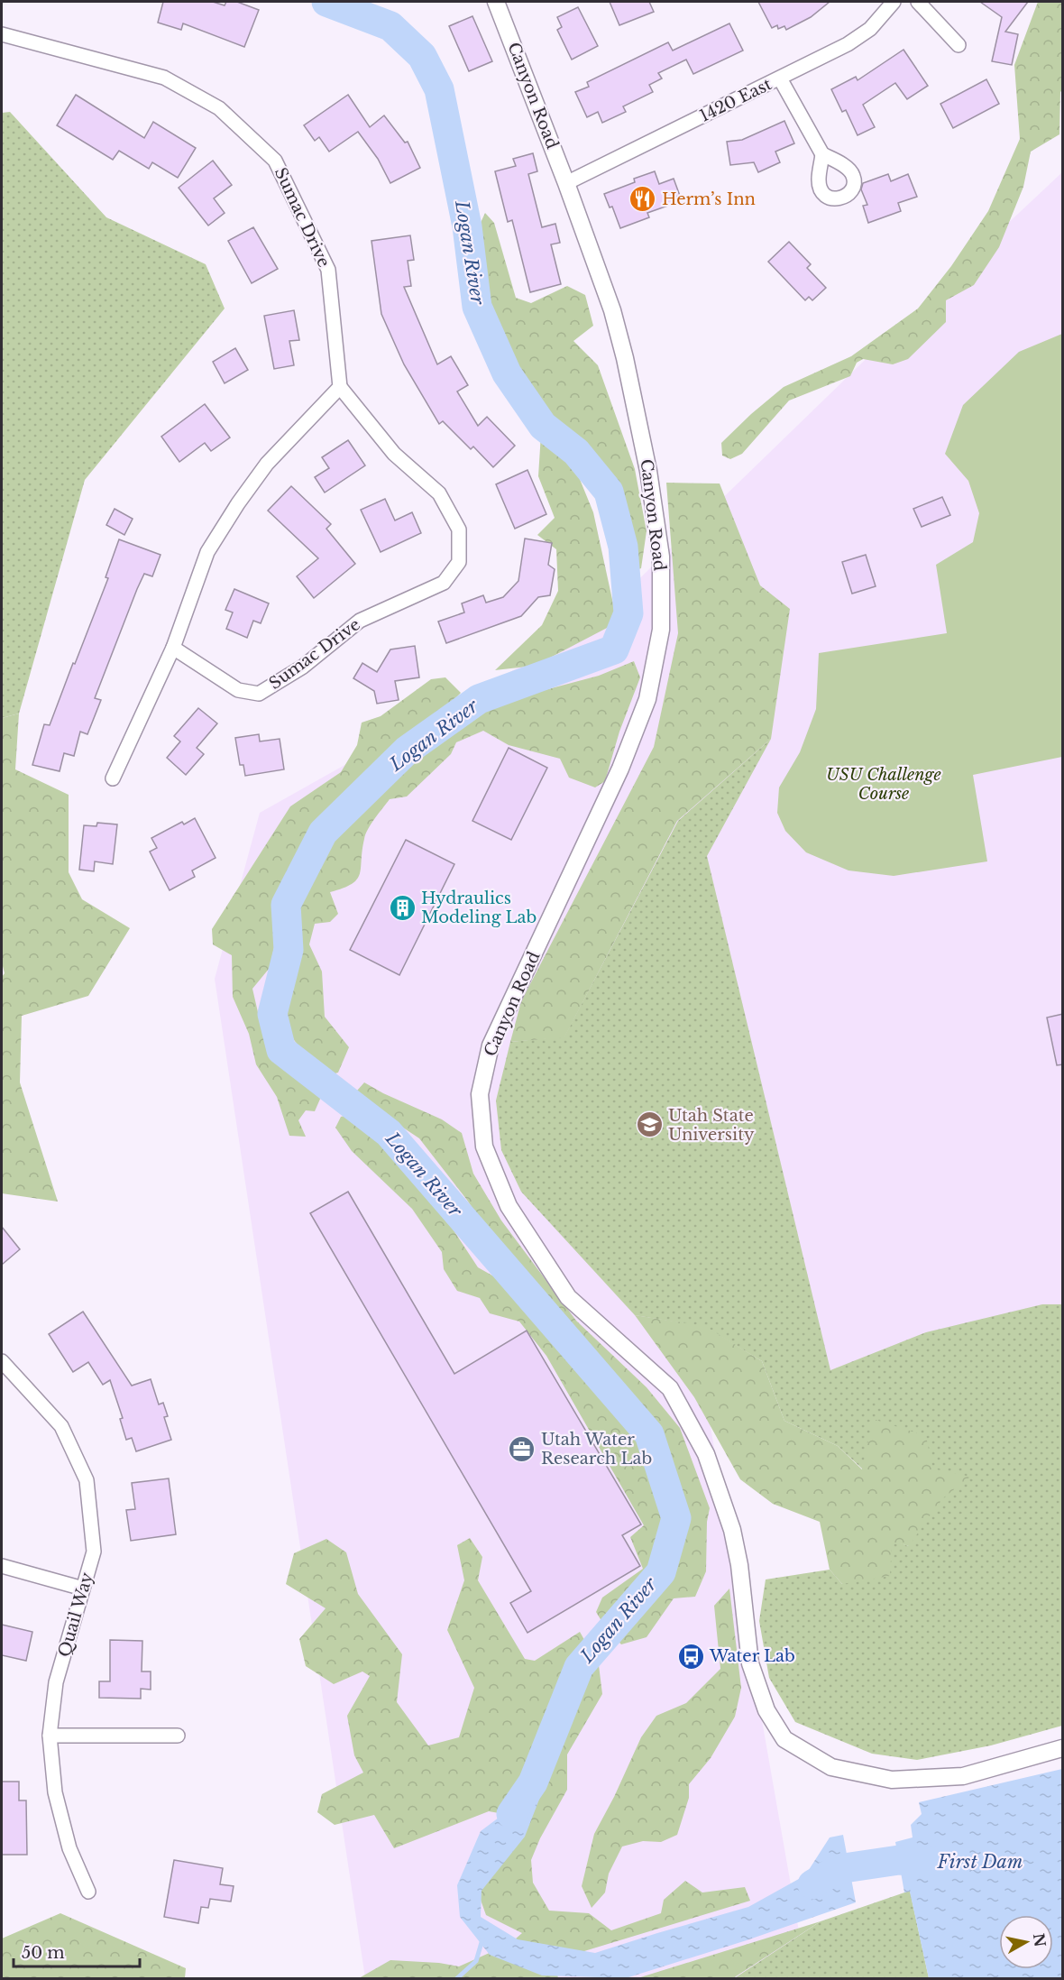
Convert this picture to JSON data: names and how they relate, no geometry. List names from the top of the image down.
{
  "streets": {
    "street": [
      "Canyon Road",
      "1420 East",
      "Sumac Drive",
      "Quail Way"
    ]
  },
  "crossings": [
    ["Canyon Road", "1420 East"]
  ],
  "water": ["Logan River", "First Dam"],
  "parks": ["USU Challenge Course"],
  "places": {
    "restaurant": ["Herm’s Inn"],
    "building": ["Hydraulics Modeling Lab"],
    "school or university": ["Utah State University"],
    "office": ["Utah Water Research Lab"],
    "bus stop": ["Water Lab"]
  },
  "scale_bar": "50 m",
  "north": "right"
}
